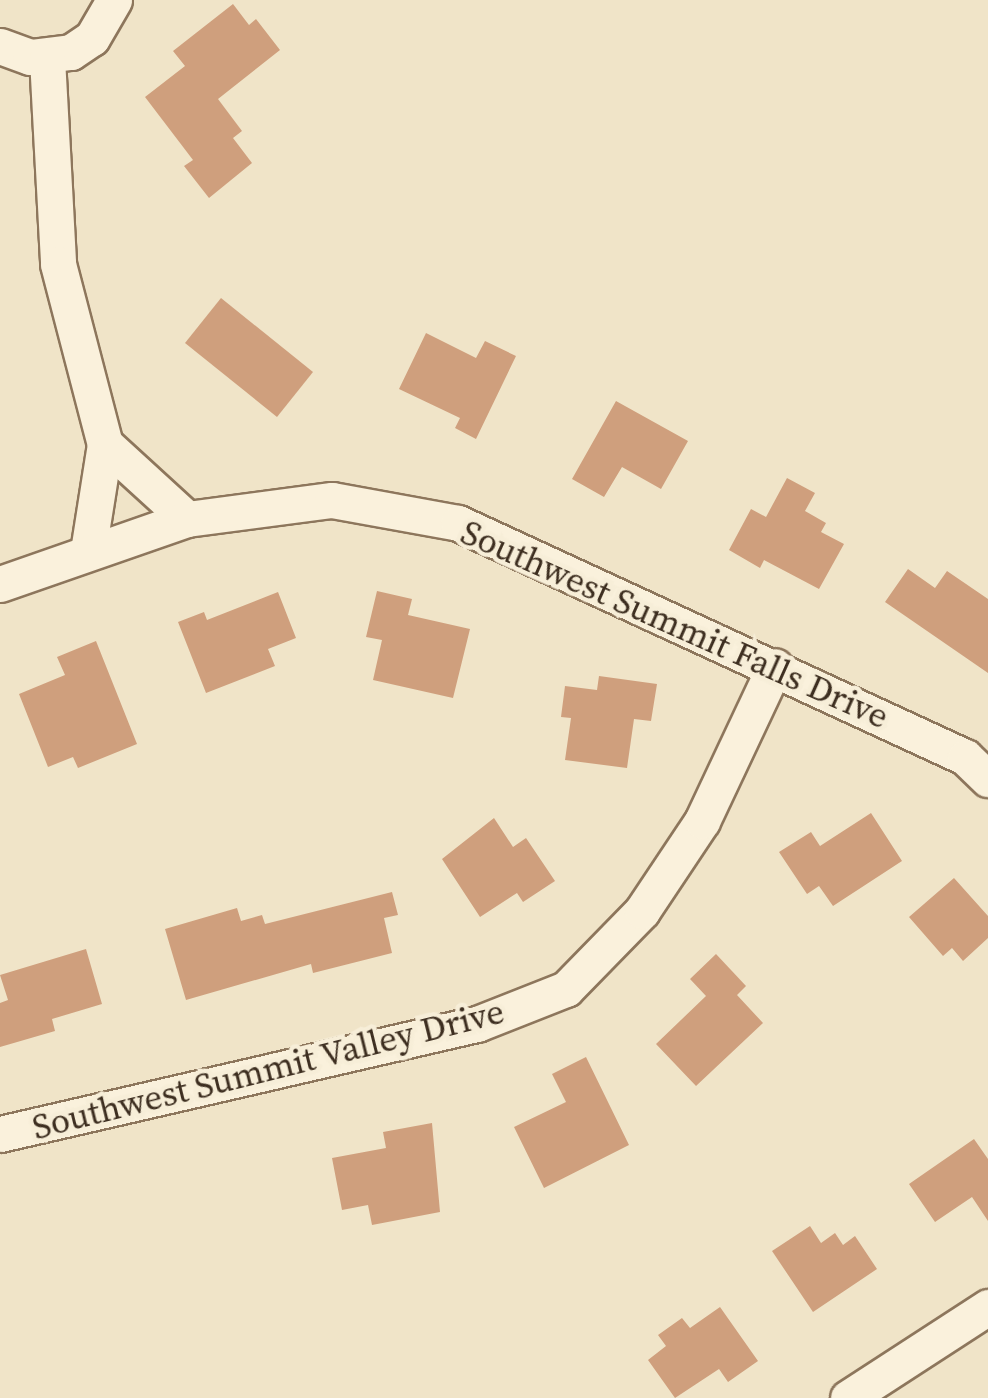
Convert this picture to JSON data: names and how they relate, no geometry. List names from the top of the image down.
{
  "streets": {
    "street": ["Southwest Summit Falls Drive", "Southwest Summit Valley Drive"]
  },
  "crossings": [
    ["Southwest Summit Falls Drive", "Southwest Summit Valley Drive"]
  ]
}
